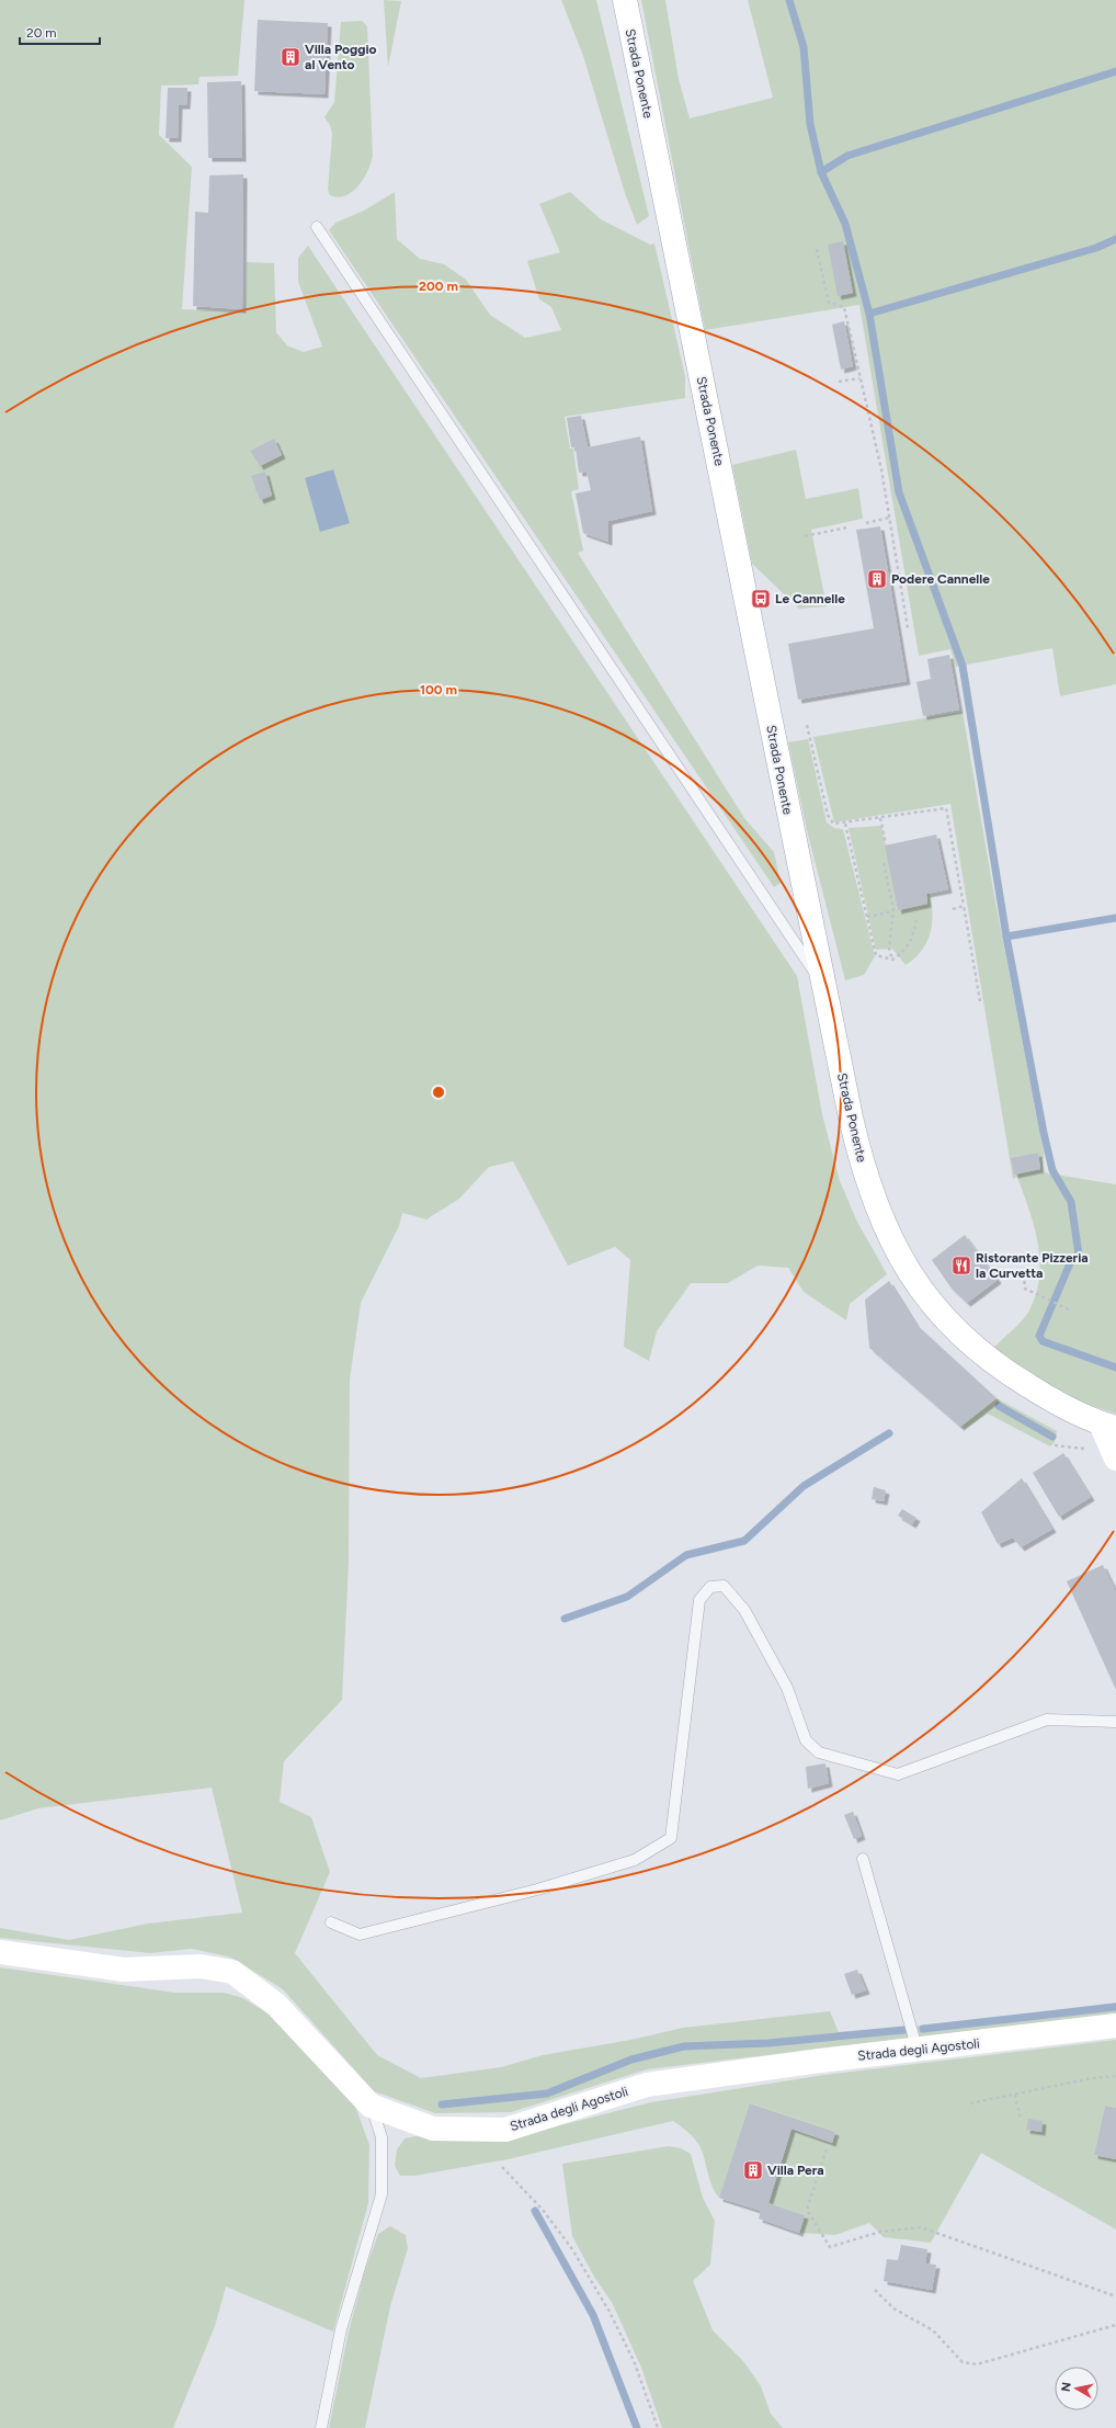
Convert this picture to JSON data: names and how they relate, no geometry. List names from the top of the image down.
{
  "streets": {
    "main road": ["Strada Ponente", "Strada degli Agostoli"]
  },
  "places": {
    "building": ["Villa Poggio al Vento", "Podere Cannelle", "Villa Pera"],
    "bus stop": ["Le Cannelle"],
    "restaurant": ["Ristorante Pizzeria la Curvetta"]
  },
  "scale_bar": "20 m",
  "north": "left",
  "rings": ["200 m", "100 m"]
}
